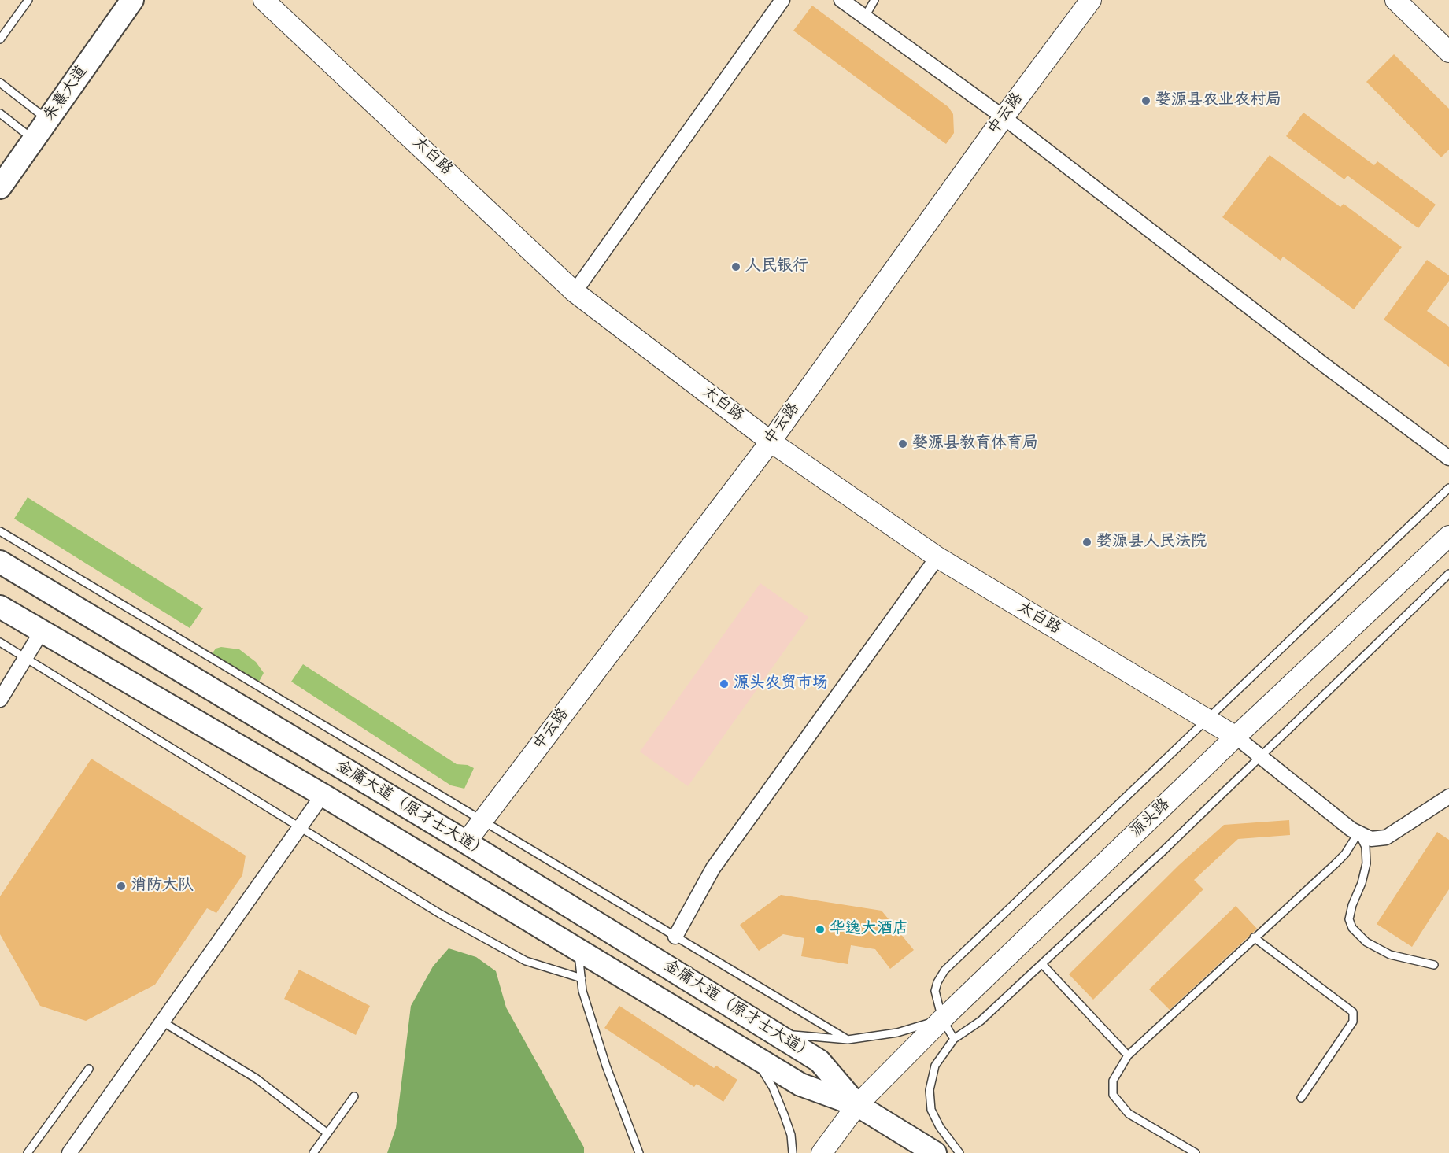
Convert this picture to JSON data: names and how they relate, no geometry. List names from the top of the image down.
{
  "streets": {
    "main road": ["朱熹大道", "金庸大道（原才士大道）"],
    "street": ["中云路", "太白路", "源头路"]
  },
  "crossings": [
    ["中云路", "太白路"],
    ["中云路", "金庸大道（原才士大道）"],
    ["太白路", "源头路"],
    ["金庸大道（原才士大道）", "源头路"]
  ],
  "places": [
    "婺源县农业农村局",
    "人民银行",
    "婺源县教育体育局",
    "婺源县人民法院",
    "源头农贸市场",
    "消防大队",
    "华逸大酒店"
  ]
}
